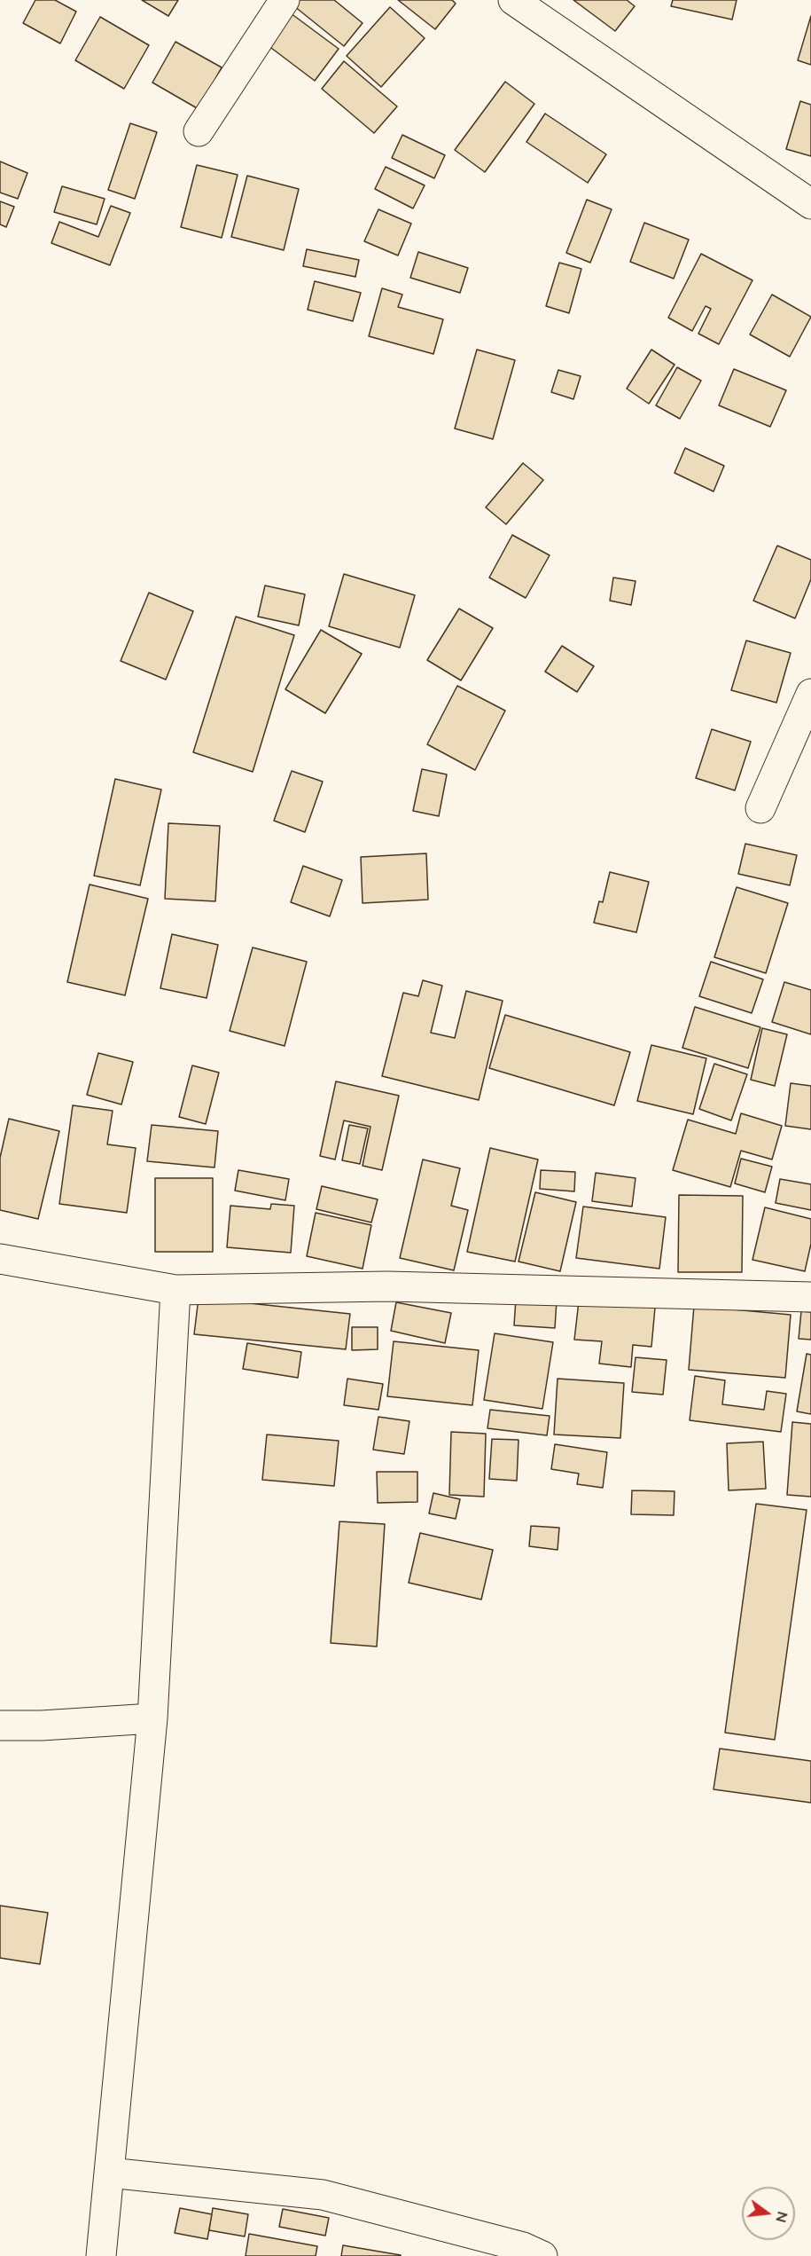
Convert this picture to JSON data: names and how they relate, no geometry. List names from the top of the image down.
{
  "north": "right"
}
